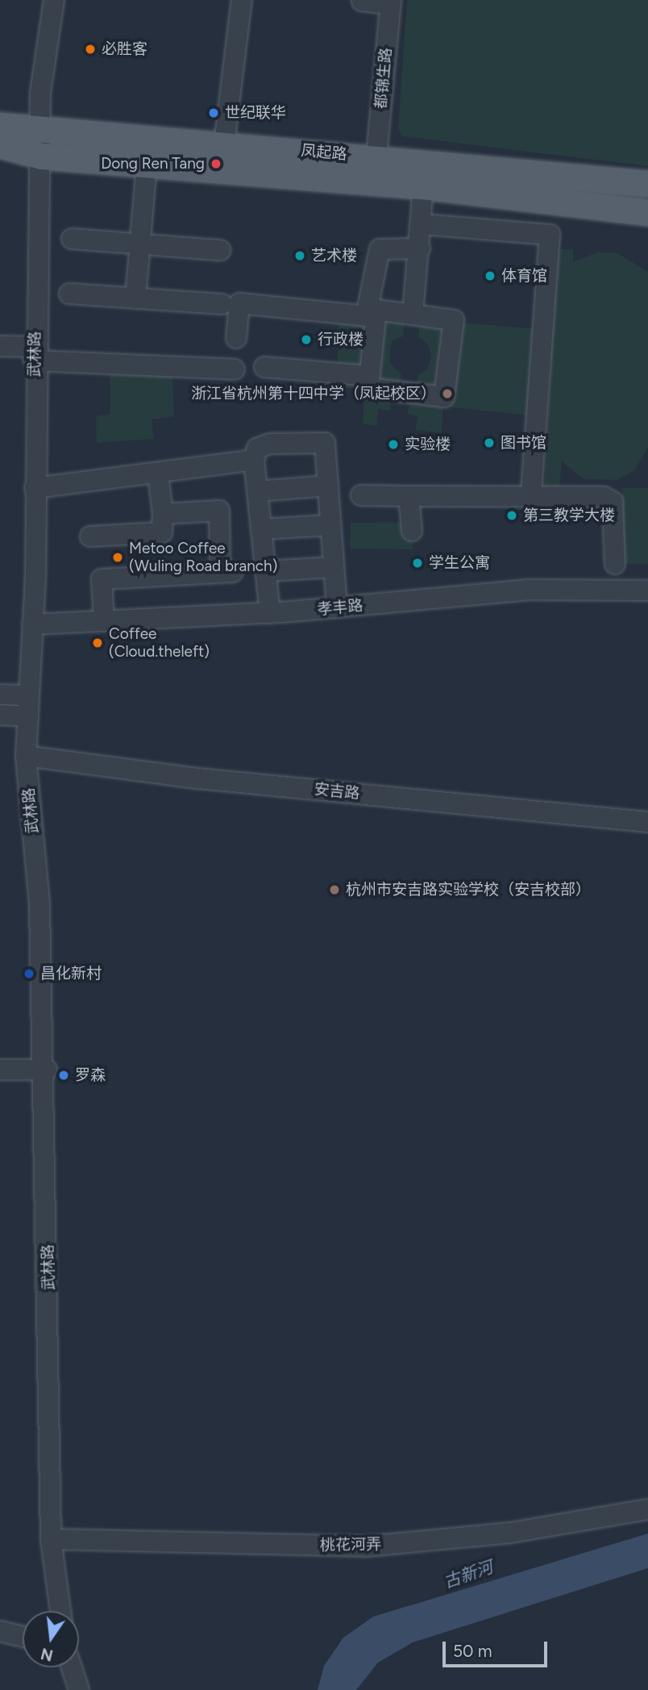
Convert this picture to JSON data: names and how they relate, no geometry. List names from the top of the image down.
{
  "streets": {
    "main road": ["凤起路"],
    "street": [
      "都锦生路",
      "武林路",
      "孝丰路",
      "安吉路",
      "桃花河弄"
    ]
  },
  "crossings": [
    ["都锦生路", "凤起路"],
    ["凤起路", "武林路"],
    ["武林路", "孝丰路"],
    ["武林路", "安吉路"],
    ["武林路", "桃花河弄"]
  ],
  "water": ["古新河"],
  "places": [
    "必胜客",
    "世纪联华",
    "Dong Ren Tang",
    "艺术楼",
    "体育馆",
    "行政楼",
    "浙江省杭州第十四中学（凤起校区）",
    "图书馆",
    "实验楼",
    "第三教学大楼",
    "Metoo Coffee (Wuling Road branch)",
    "学生公寓",
    "Coffee (Cloud.theleft)",
    "杭州市安吉路实验学校（安吉校部）",
    "昌化新村",
    "罗森"
  ],
  "scale_bar": "50 m",
  "north": "bottom"
}
